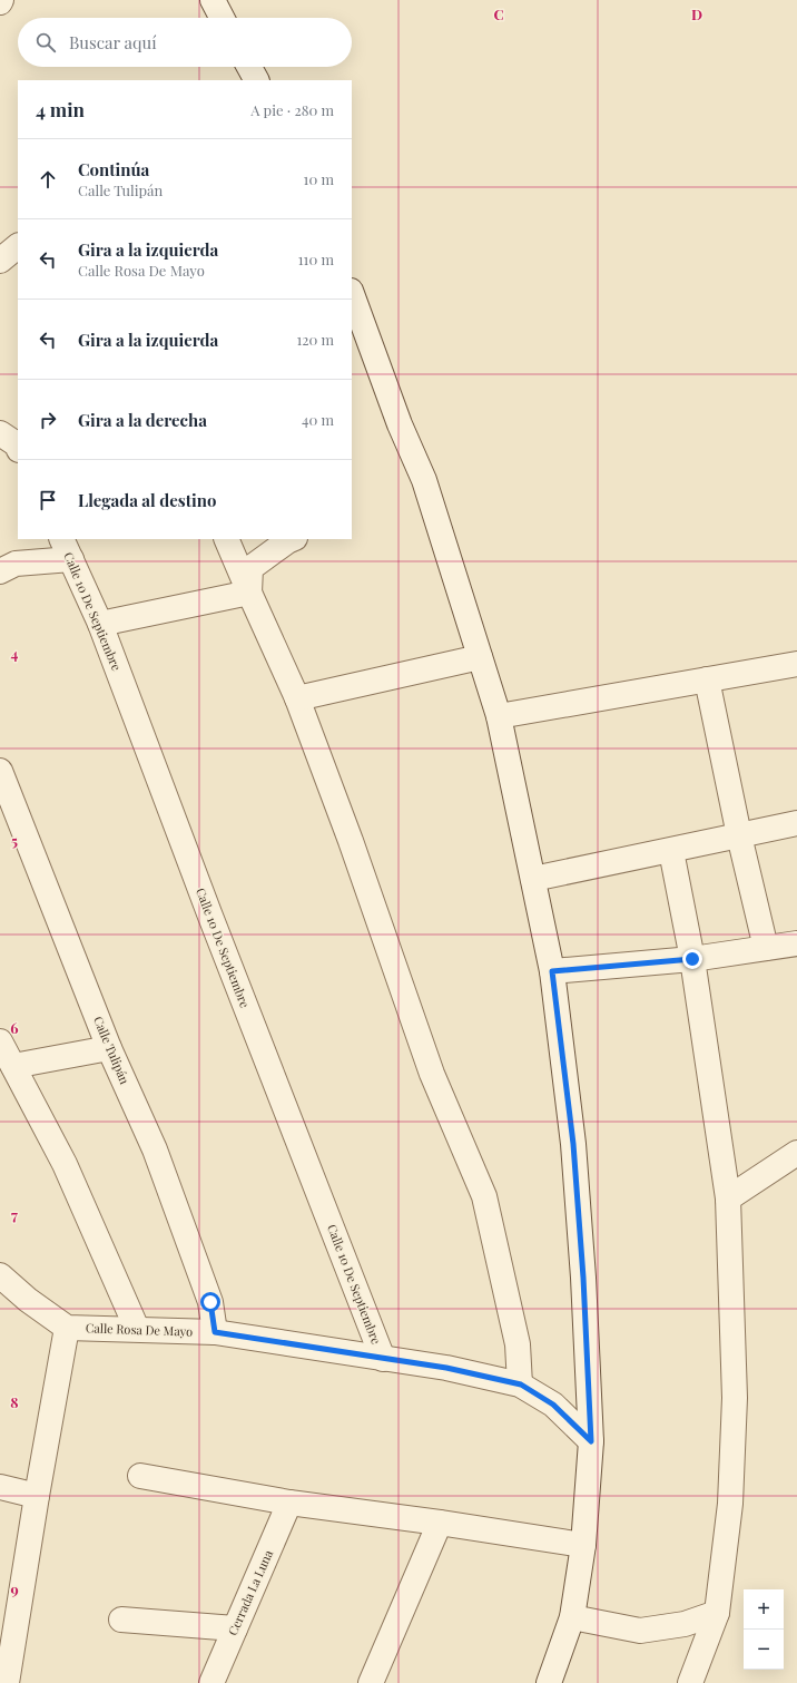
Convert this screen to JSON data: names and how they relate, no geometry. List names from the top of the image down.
{
  "streets": {
    "street": [
      "Calle 10 De Septiembre",
      "Calle Tulipán",
      "Calle Rosa De Mayo",
      "Cerrada La Luna"
    ]
  },
  "crossings": [
    ["Calle 10 De Septiembre", "Calle Rosa De Mayo"],
    ["Calle Tulipán", "Calle Rosa De Mayo"]
  ],
  "page": {
    "search": "Buscar aquí",
    "heading": ["4 min", "A pie · 280 m"],
    "list": [
      ["Continúa", "Calle Tulipán", "10 m"],
      ["Gira a la izquierda", "Calle Rosa De Mayo", "110 m"],
      ["Gira a la izquierda", "120 m"],
      ["Gira a la derecha", "40 m"],
      "Llegada al destino"
    ],
    "map_buttons": ["+", "−"]
  },
  "grid": {
    "columns": ["C", "D"],
    "rows": [
      "4",
      "5",
      "6",
      "7",
      "8",
      "9"
    ]
  }
}
